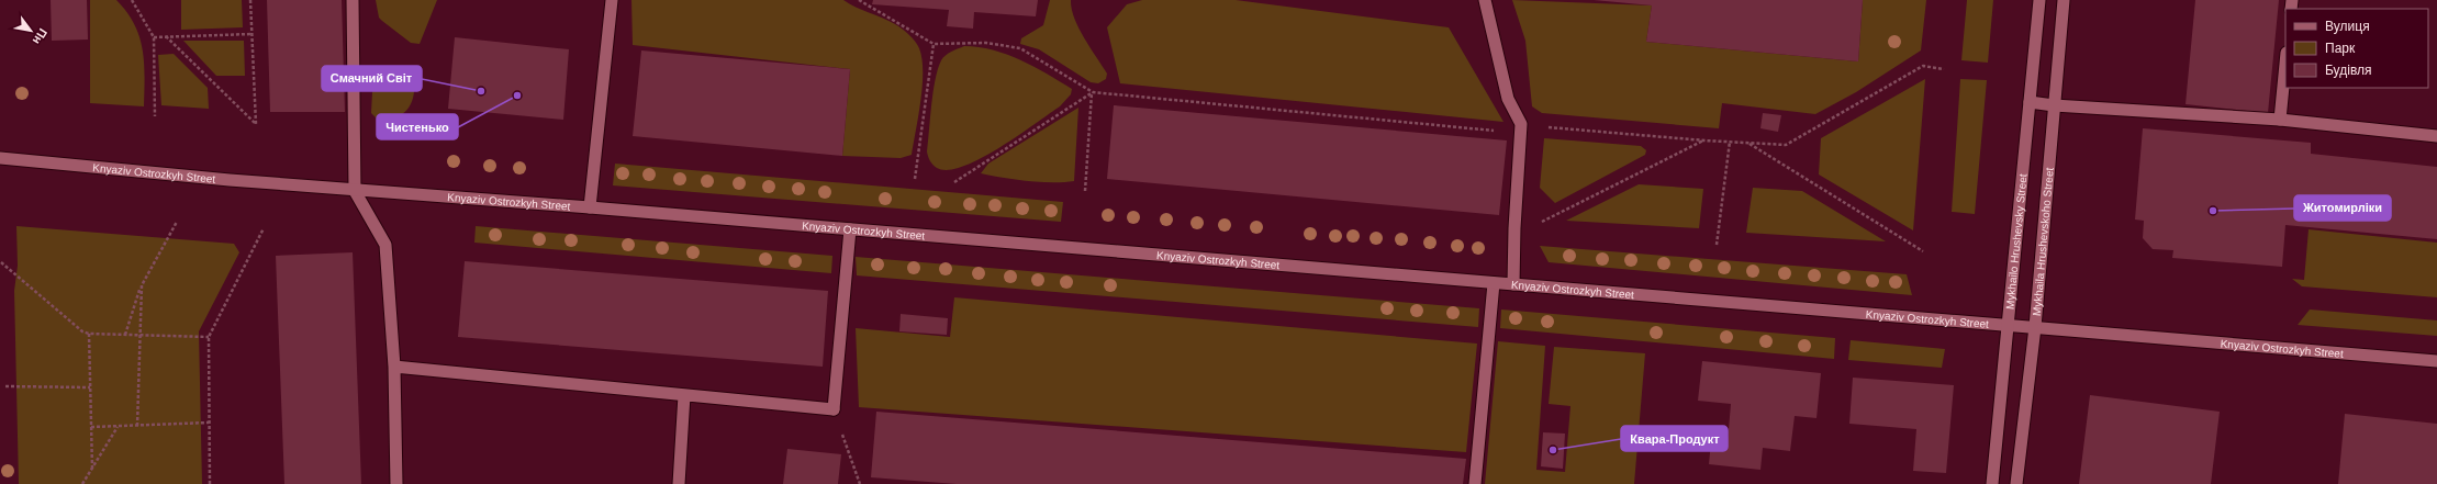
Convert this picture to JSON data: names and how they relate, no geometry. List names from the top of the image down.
{
  "streets": {
    "street": ["Knyaziv Ostrozkyh Street", "Mykhailo Hrushevsky Street", "Mykhaila Hrushevskoho Street"]
  },
  "crossings": [
    ["Knyaziv Ostrozkyh Street", "Mykhailo Hrushevsky Street"],
    ["Knyaziv Ostrozkyh Street", "Mykhaila Hrushevskoho Street"]
  ],
  "places": [
    "Смачний Світ",
    "Чистенько",
    "Житомирліки",
    "Квара-Продукт"
  ],
  "legend": ["Вулиця", "Парк", "Будівля"],
  "north": "bottom right"
}
